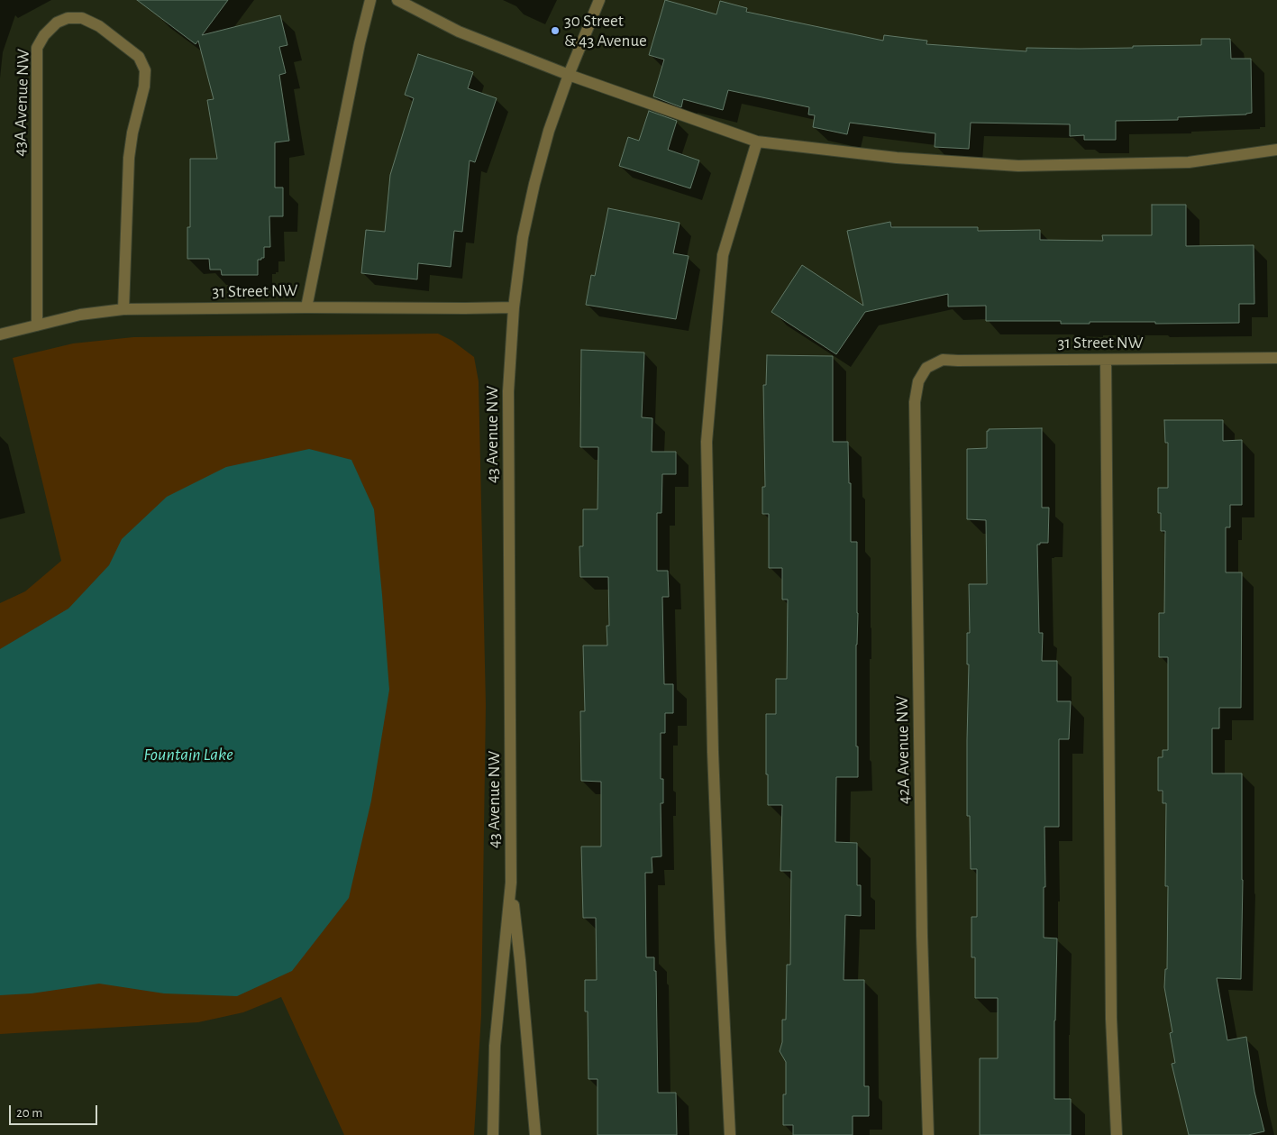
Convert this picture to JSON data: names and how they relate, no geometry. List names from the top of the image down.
{
  "streets": {
    "street": [
      "43A Avenue NW",
      "31 Street NW",
      "43 Avenue NW",
      "42A Avenue NW"
    ]
  },
  "crossings": [
    ["43A Avenue NW", "31 Street NW"],
    ["31 Street NW", "43 Avenue NW"],
    ["31 Street NW", "42A Avenue NW"]
  ],
  "water": ["Fountain Lake"],
  "places": ["30 Street & 43 Avenue"],
  "scale_bar": "20 m"
}
